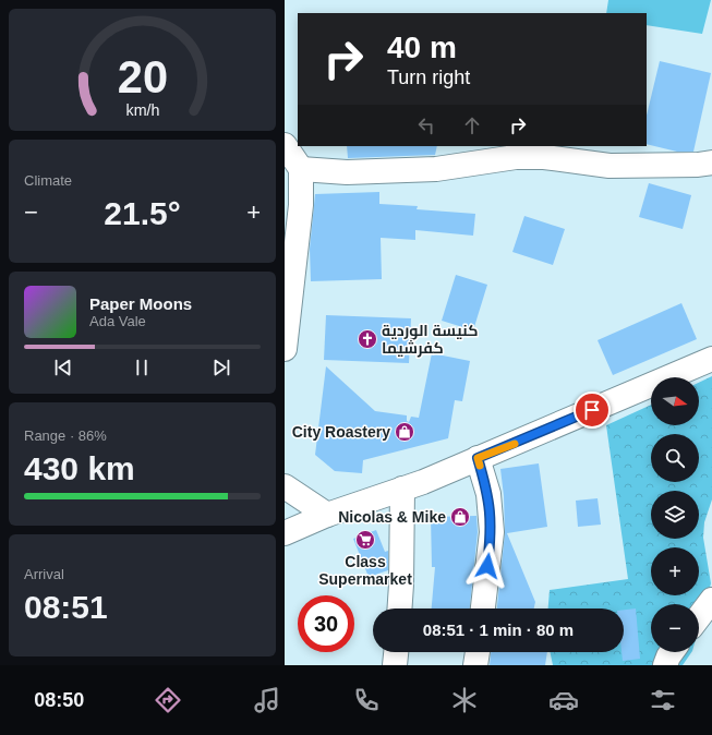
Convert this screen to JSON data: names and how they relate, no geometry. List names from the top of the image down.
{
  "places": {
    "church": ["كنيسة الوردية كفرشيما"],
    "shop": ["City Roastery", "Nicolas & Mike"],
    "supermarket": ["Class Supermarket"]
  },
  "north": "right",
  "page": {
    "turn": ["40 m", "Turn right"],
    "tile": [
      "Climate",
      ["Range · 86%", "430 km"],
      ["Arrival", "08:51"]
    ],
    "heat": ["−", "21.5°", "+"],
    "song": ["Paper Moons", "Ada Vale"],
    "map_buttons": ["+", "−"],
    "limit": "30",
    "trip": "08:51 · 1 min · 80 m",
    "tabs": "08:50",
    "gauge": ["20", "km/h"]
  }
}
